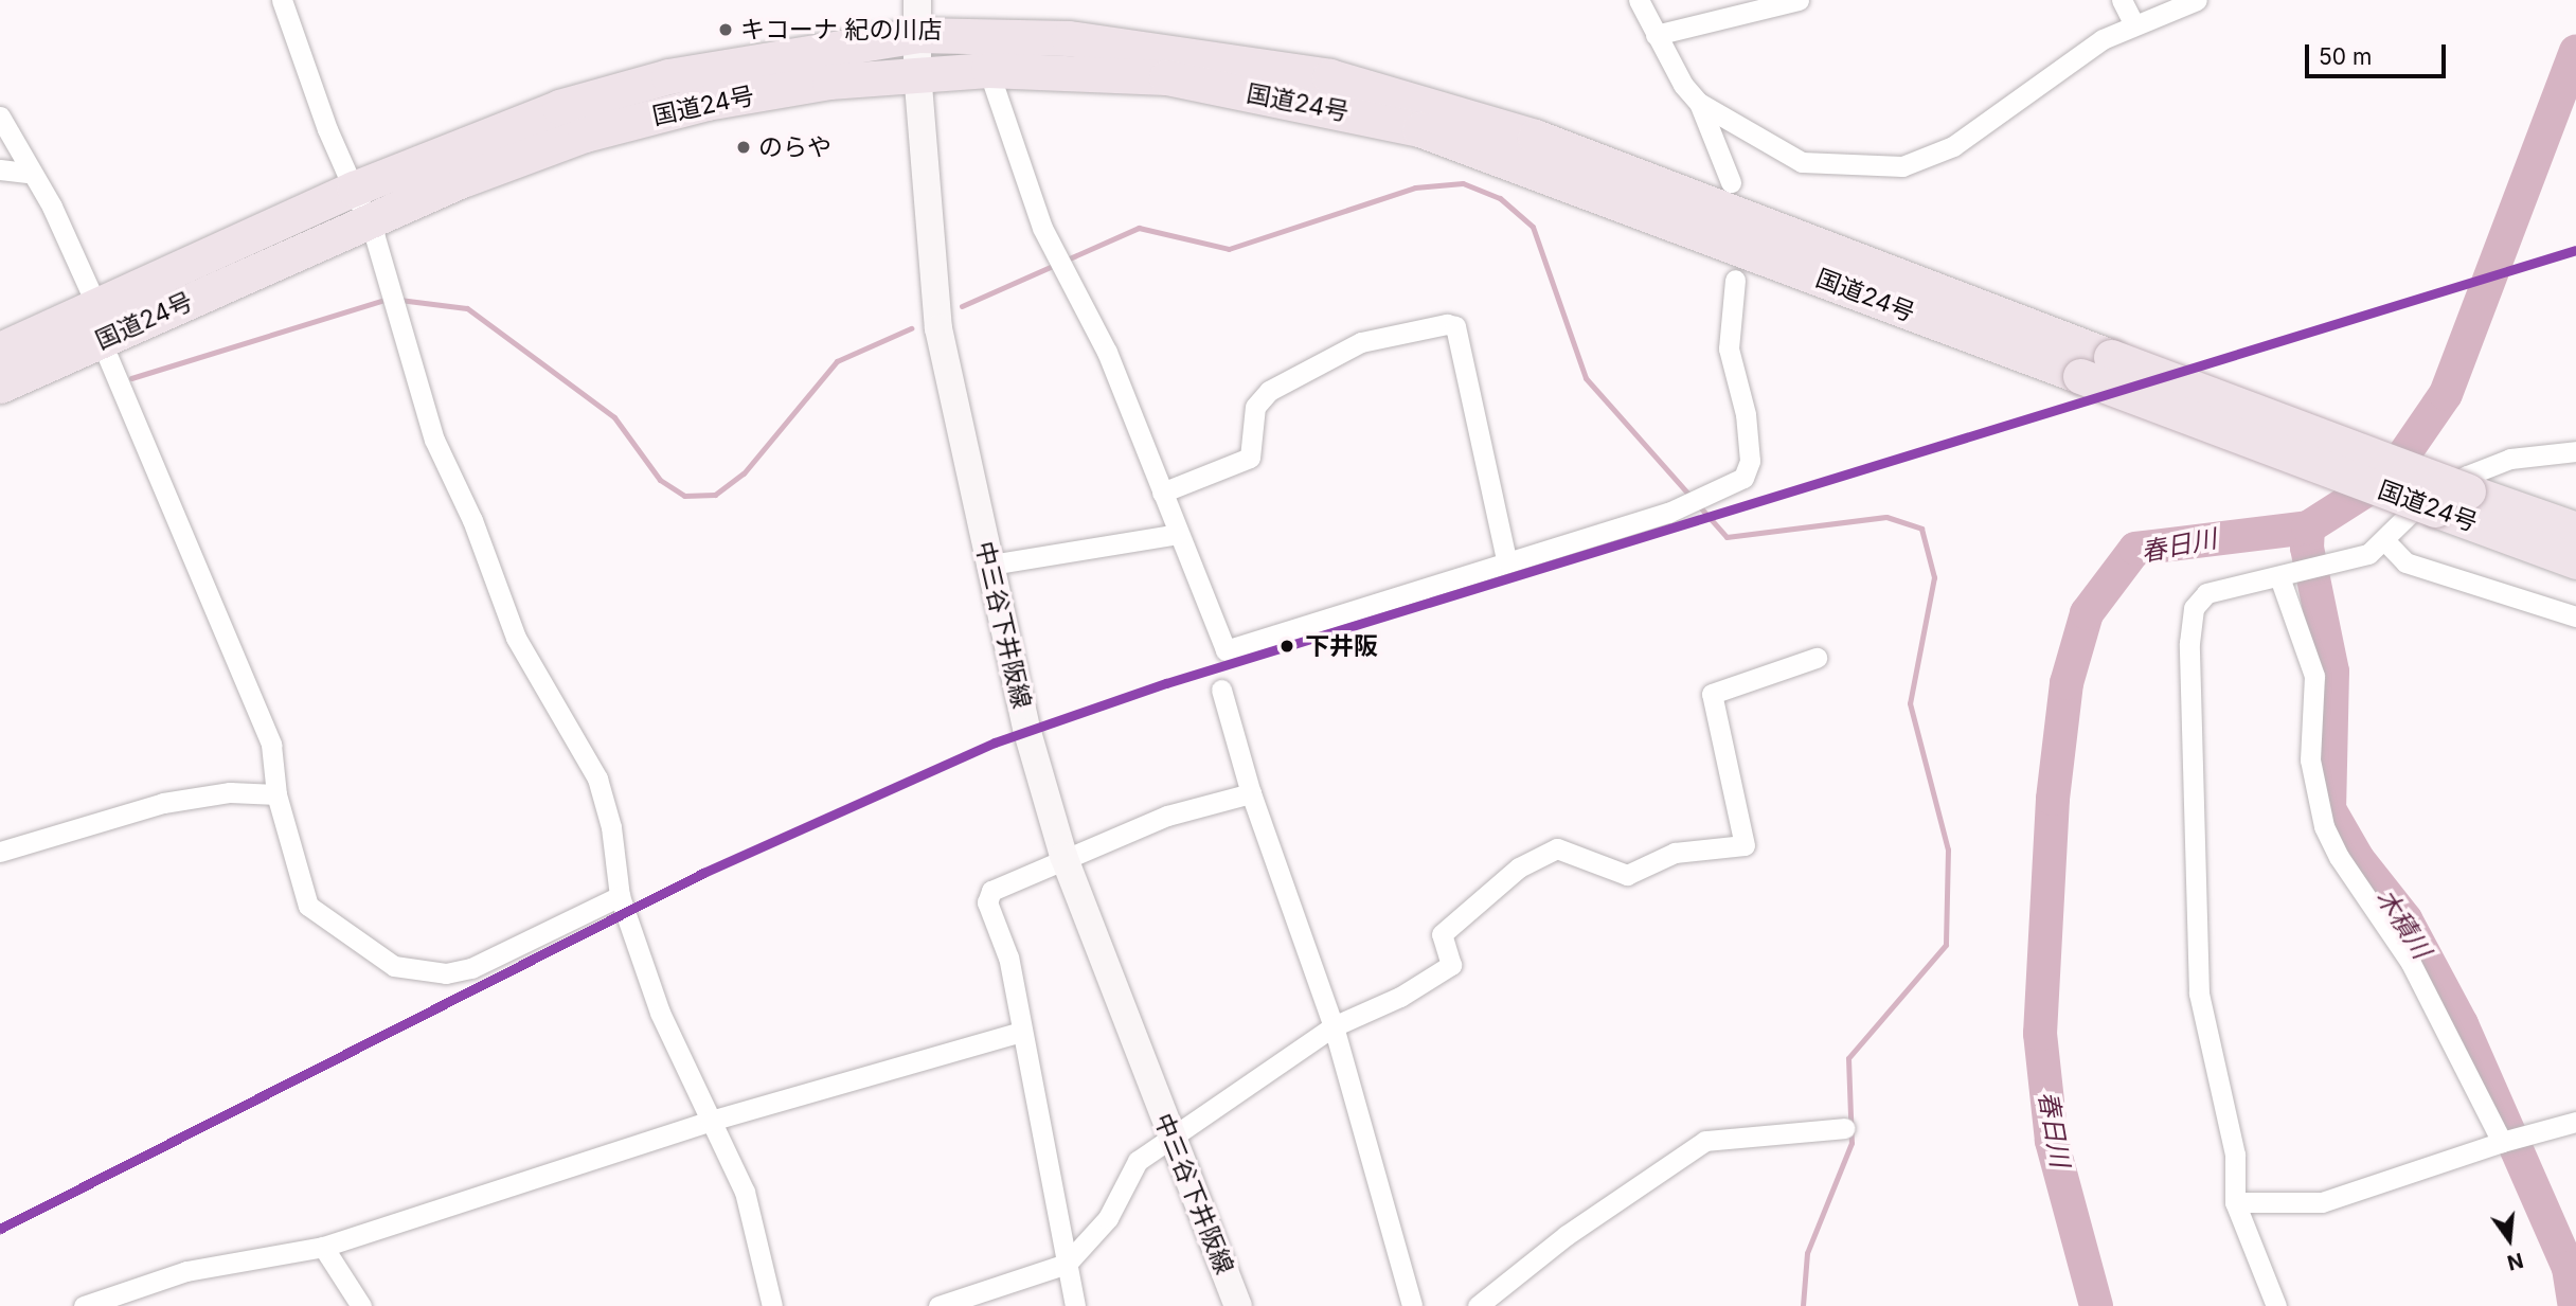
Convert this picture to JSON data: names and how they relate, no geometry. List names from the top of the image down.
{
  "streets": {
    "highway": ["国道24号"],
    "main road": ["中三谷下井阪線"]
  },
  "crossings": [
    ["国道24号", "中三谷下井阪線"]
  ],
  "water": ["春日川", "木積川"],
  "places": ["キコーナ 紀の川店", "のらや", "下井阪"],
  "scale_bar": "50 m",
  "north": "bottom"
}
